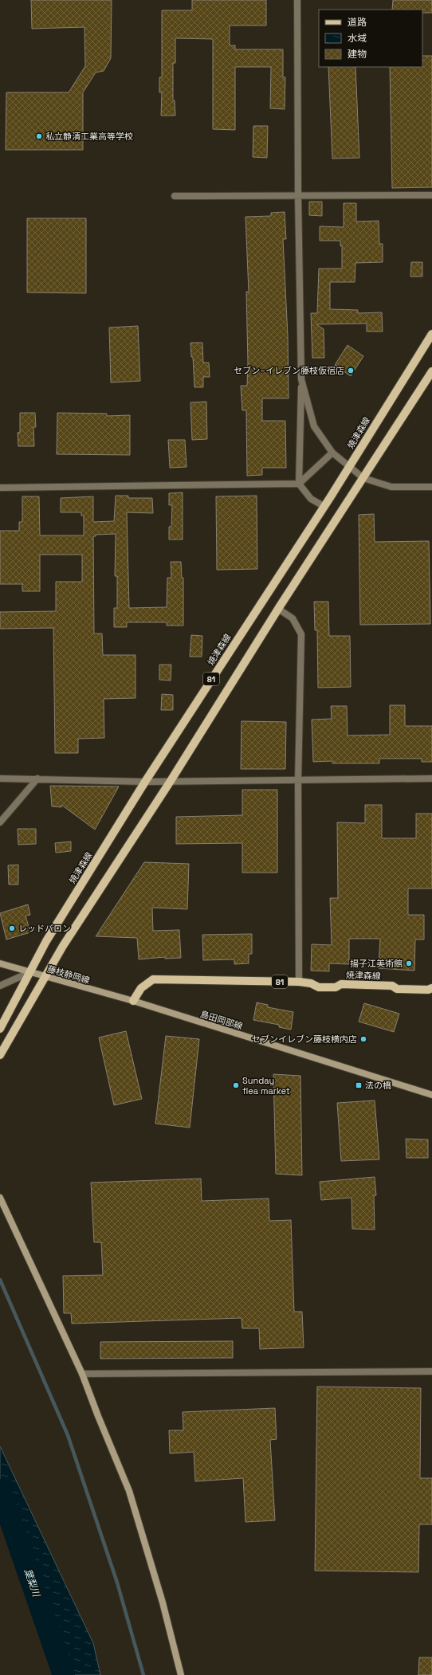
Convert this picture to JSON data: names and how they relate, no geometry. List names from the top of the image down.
{
  "streets": {
    "main road": ["焼津森線", "81"],
    "street": ["藤枝静岡線", "島田岡部線"]
  },
  "crossings": [
    ["焼津森線", "藤枝静岡線"],
    ["焼津森線", "島田岡部線"],
    ["81", "藤枝静岡線"],
    ["藤枝静岡線", "島田岡部線"]
  ],
  "water": ["葉梨川"],
  "places": {
    "other": [
      "私立静清工業高等学校",
      "セブン−イレブン藤枝仮宿店",
      "レッドバロン",
      "揚子江美術館",
      "セブンイレブン藤枝横内店",
      "Sunday flea market"
    ],
    "transit": ["法の橋"]
  },
  "legend": ["道路", "水域", "建物"]
}
